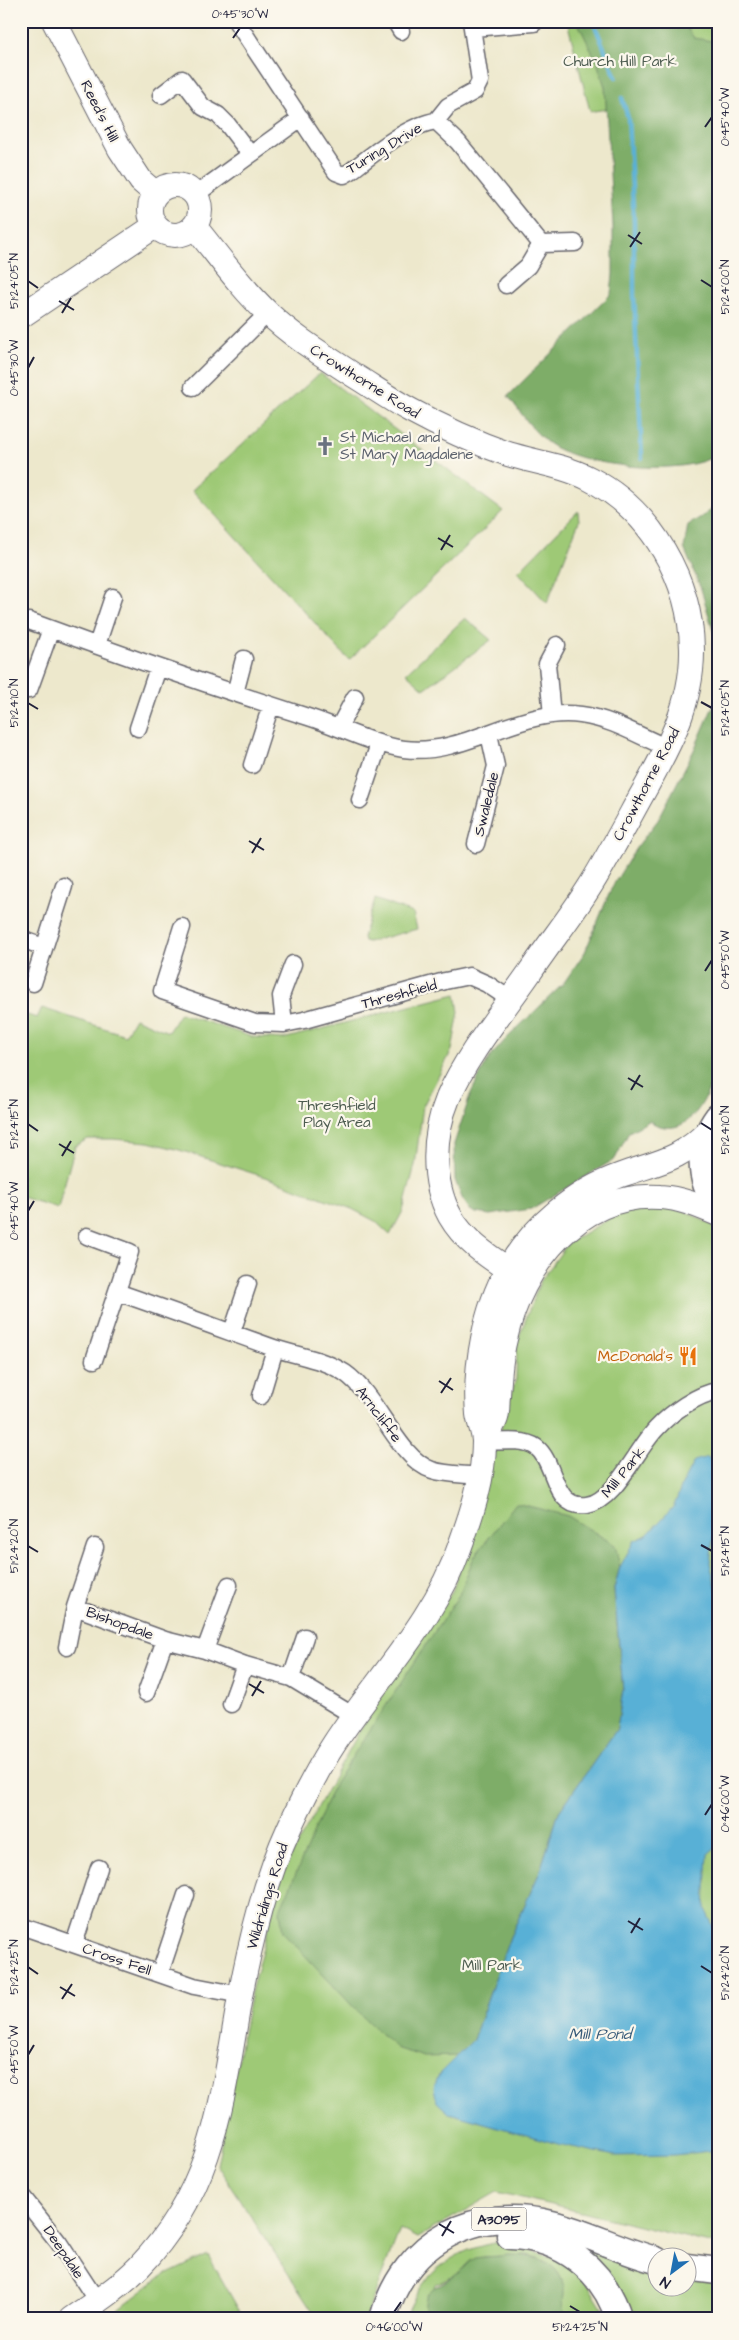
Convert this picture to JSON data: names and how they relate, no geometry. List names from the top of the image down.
{
  "streets": {
    "main road": ["A3095"],
    "street": [
      "Reed's Hill",
      "Turing Drive",
      "Crowthorne Road",
      "Swaledale",
      "Threshfield",
      "Arncliffe",
      "Mill Park",
      "Bishopdale",
      "Wildridings Road",
      "Cross Fell",
      "Deepdale"
    ]
  },
  "crossings": [
    ["Reed's Hill", "Crowthorne Road"],
    ["Crowthorne Road", "Threshfield"],
    ["Crowthorne Road", "Wildridings Road"],
    ["Arncliffe", "Wildridings Road"],
    ["Mill Park", "Wildridings Road"],
    ["Bishopdale", "Wildridings Road"],
    ["Wildridings Road", "Cross Fell"],
    ["Wildridings Road", "Deepdale"]
  ],
  "water": ["Mill Pond"],
  "parks": ["Church Hill Park", "Threshfield Play Area", "Mill Park"],
  "places": {
    "church": ["St Michael and St Mary Magdalene"],
    "restaurant": ["McDonald's"]
  },
  "north": "bottom left",
  "coordinates": [
    "0°45'30\"W",
    "0°45'40\"W",
    "51°24'05\"N",
    "51°24'00\"N",
    "51°24'10\"N",
    "0°45'50\"W",
    "51°24'15\"N",
    "51°24'20\"N",
    "0°46'00\"W",
    "51°24'25\"N"
  ]
}
